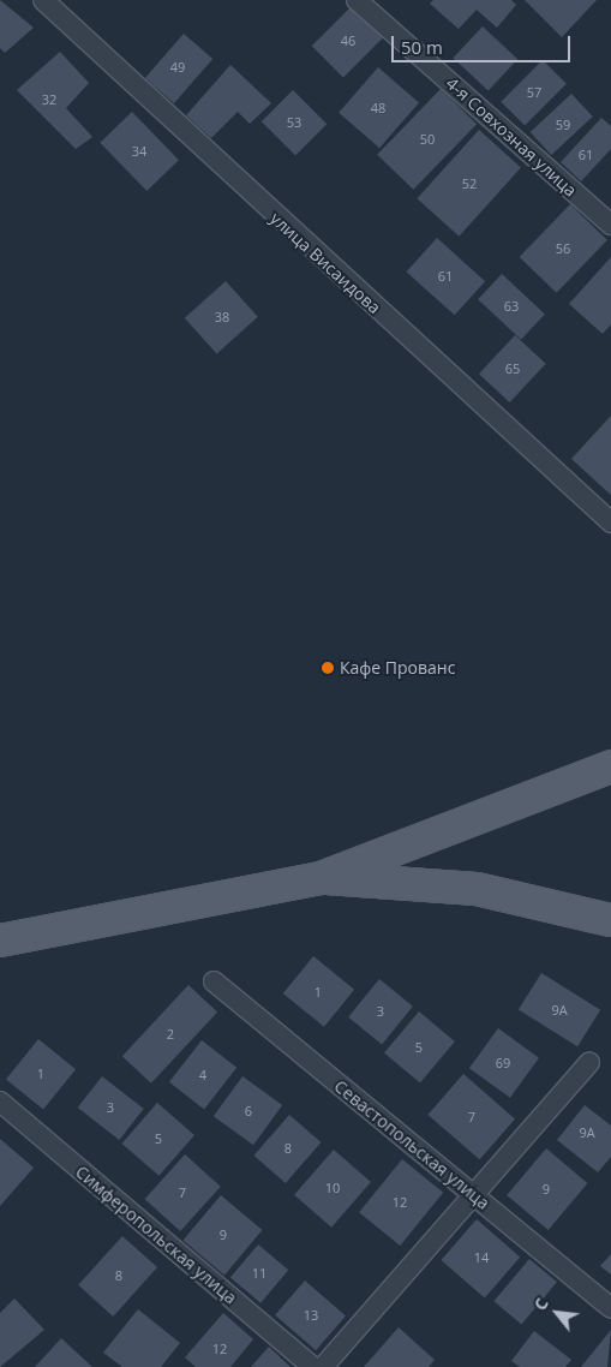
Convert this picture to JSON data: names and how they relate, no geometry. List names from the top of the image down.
{
  "streets": {
    "street": [
      "4-я Совхозная улица",
      "улица Висаидова",
      "Севастопольская улица",
      "Симферопольская улица"
    ]
  },
  "places": ["Кафе Прованс"],
  "house_numbers": [
    "46",
    "49",
    "57",
    "32",
    "48",
    "53",
    "59",
    "50",
    "34",
    "61",
    "52",
    "56",
    "61",
    "63",
    "38",
    "65",
    "1",
    "9А",
    "3",
    "2",
    "5",
    "69",
    "1",
    "4",
    "3",
    "6",
    "7",
    "9А",
    "5",
    "8",
    "10",
    "9",
    "7",
    "12",
    "9",
    "14",
    "11",
    "8",
    "13",
    "12"
  ],
  "scale_bar": "50 m",
  "north": "top left"
}
